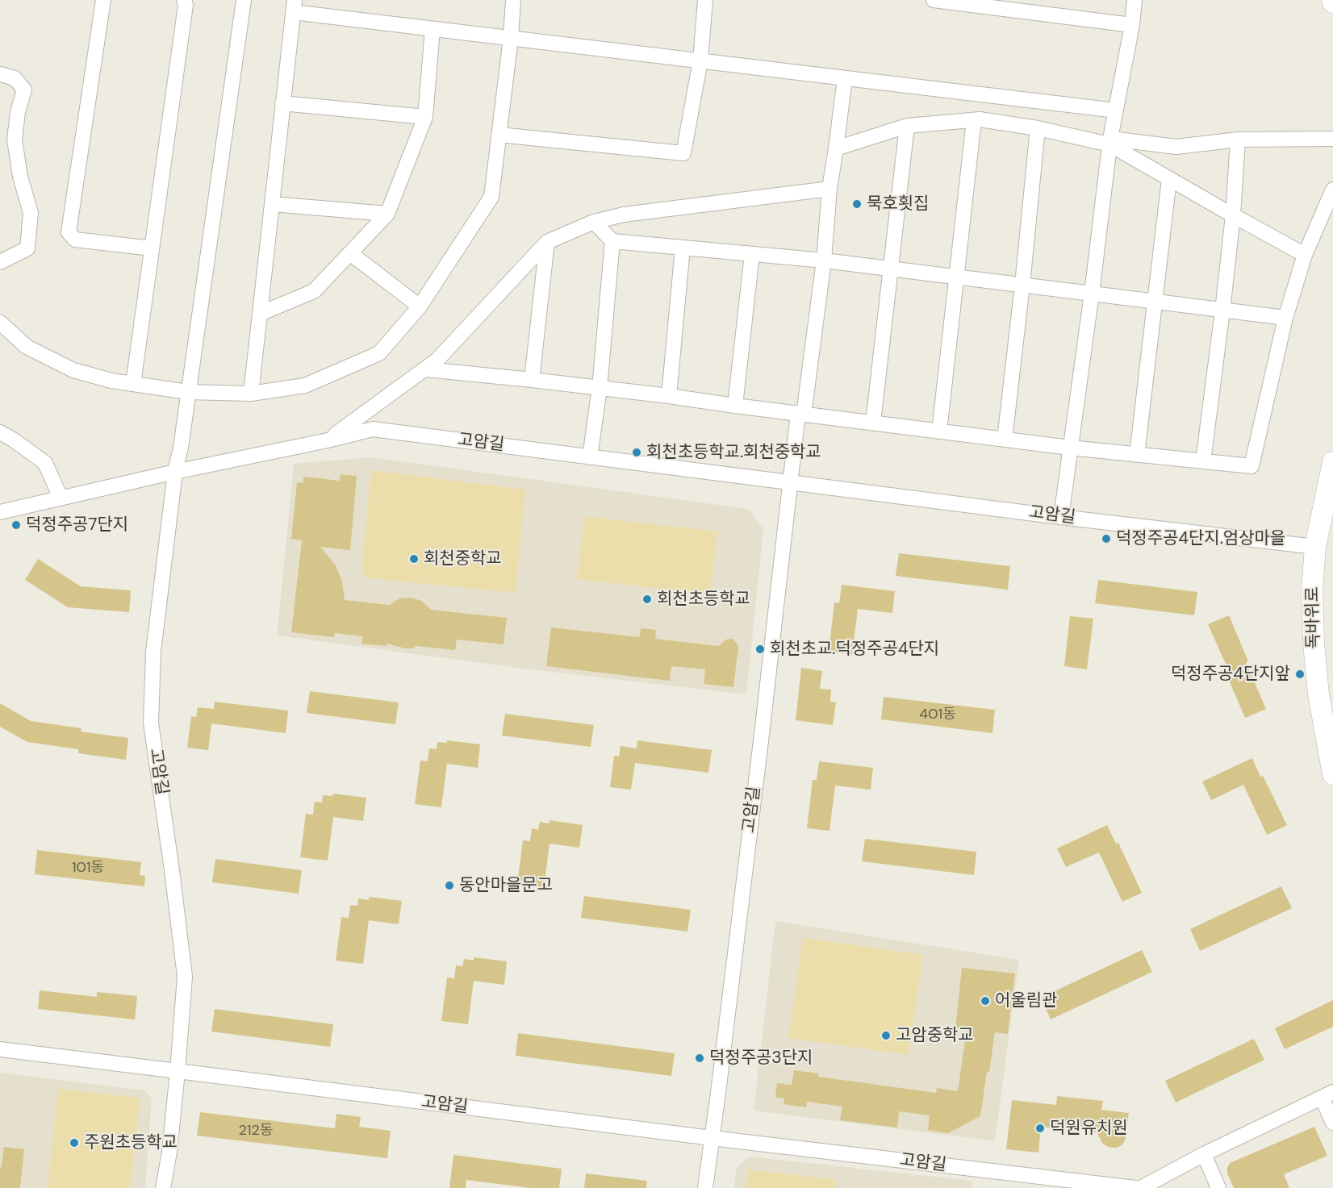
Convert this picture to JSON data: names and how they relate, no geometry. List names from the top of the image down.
{
  "streets": {
    "main road": ["독바위로"],
    "street": ["고암길"]
  },
  "crossings": [
    ["고암길", "독바위로"]
  ],
  "places": [
    "묵호횟집",
    "회천초등학교.회천중학교",
    "덕정주공7단지",
    "덕정주공4단지.엄상마을",
    "회천중학교",
    "회천초등학교",
    "회천초교.덕정주공4단지",
    "덕정주공4단지앞",
    "동안마을문고",
    "어울림관",
    "고암중학교",
    "덕정주공3단지",
    "덕원유치원",
    "주원초등학교"
  ],
  "house_numbers": ["401동", "101동", "212동"]
}
